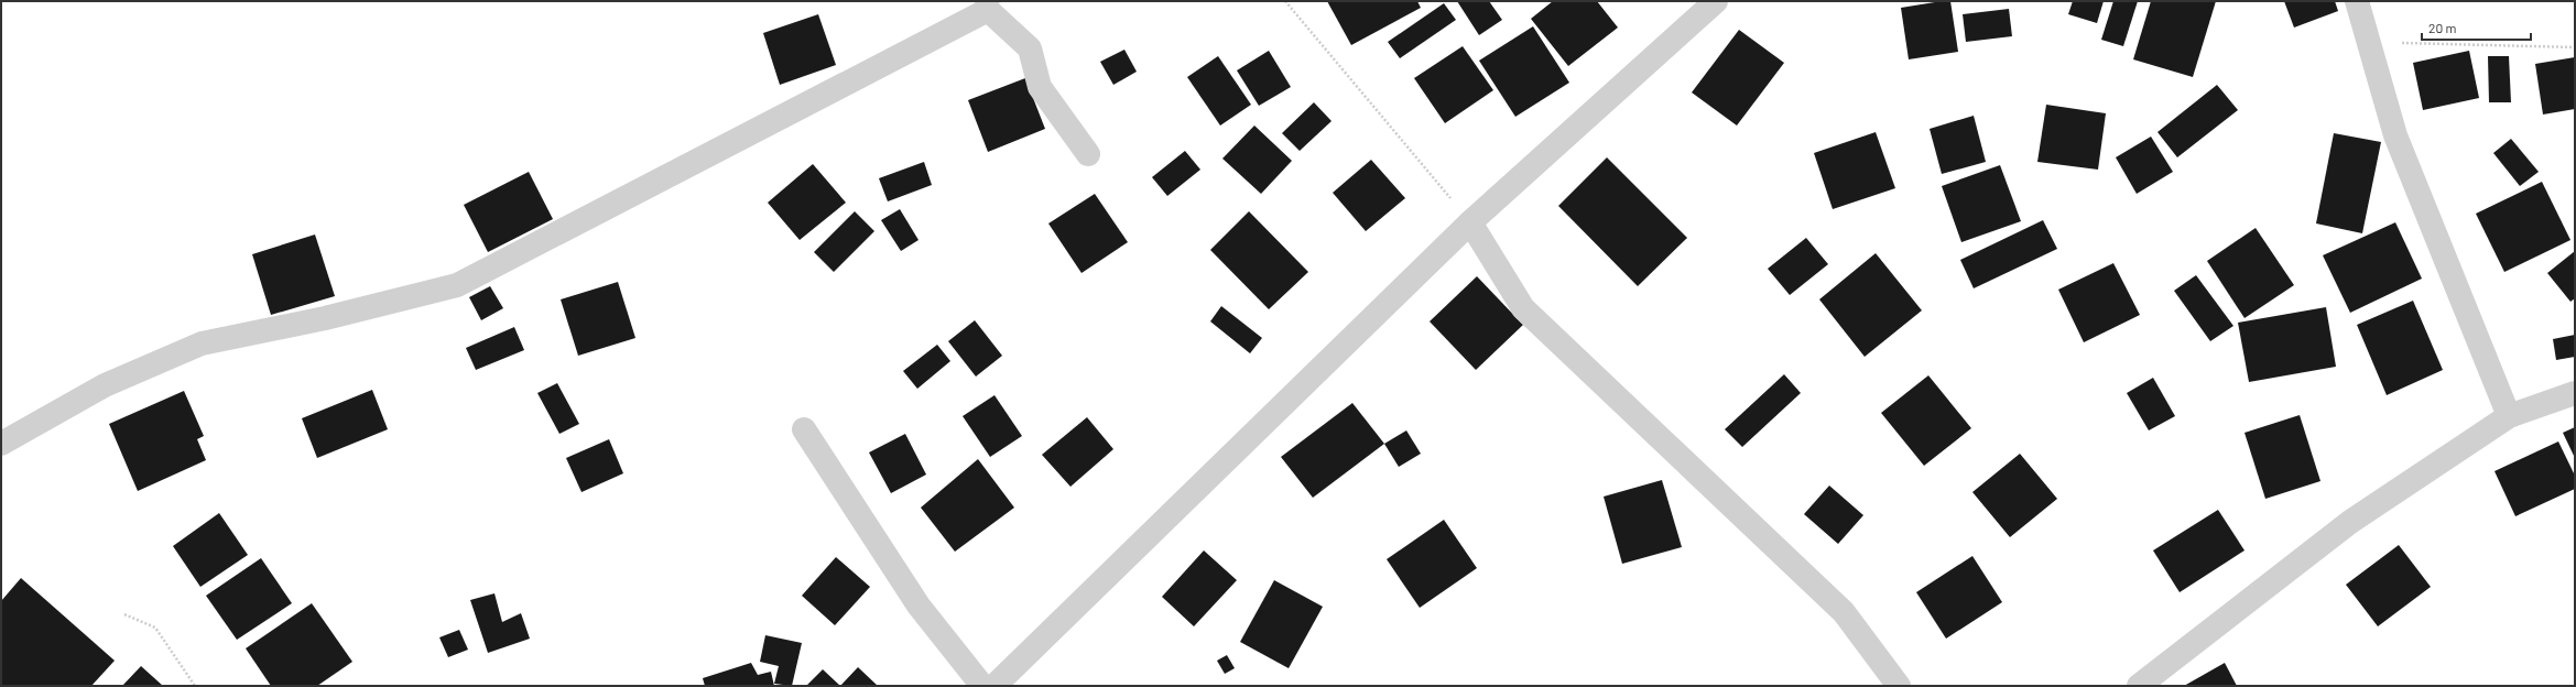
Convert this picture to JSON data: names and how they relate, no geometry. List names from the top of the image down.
{
  "scale_bar": "20 m"
}
